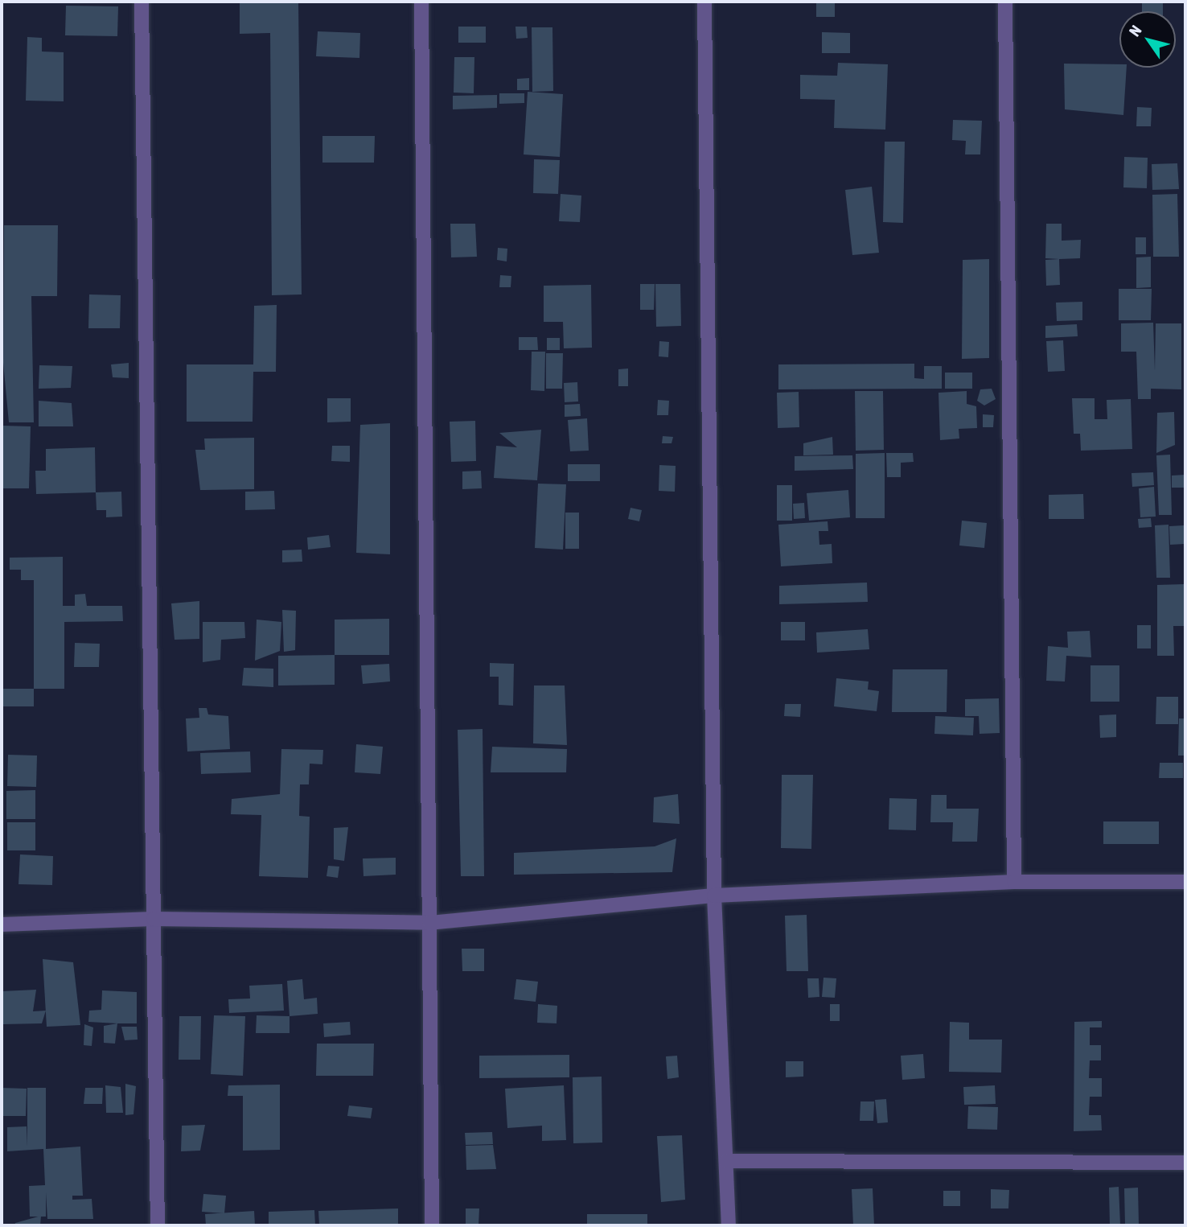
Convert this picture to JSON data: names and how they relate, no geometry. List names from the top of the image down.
{
  "north": "top left"
}
